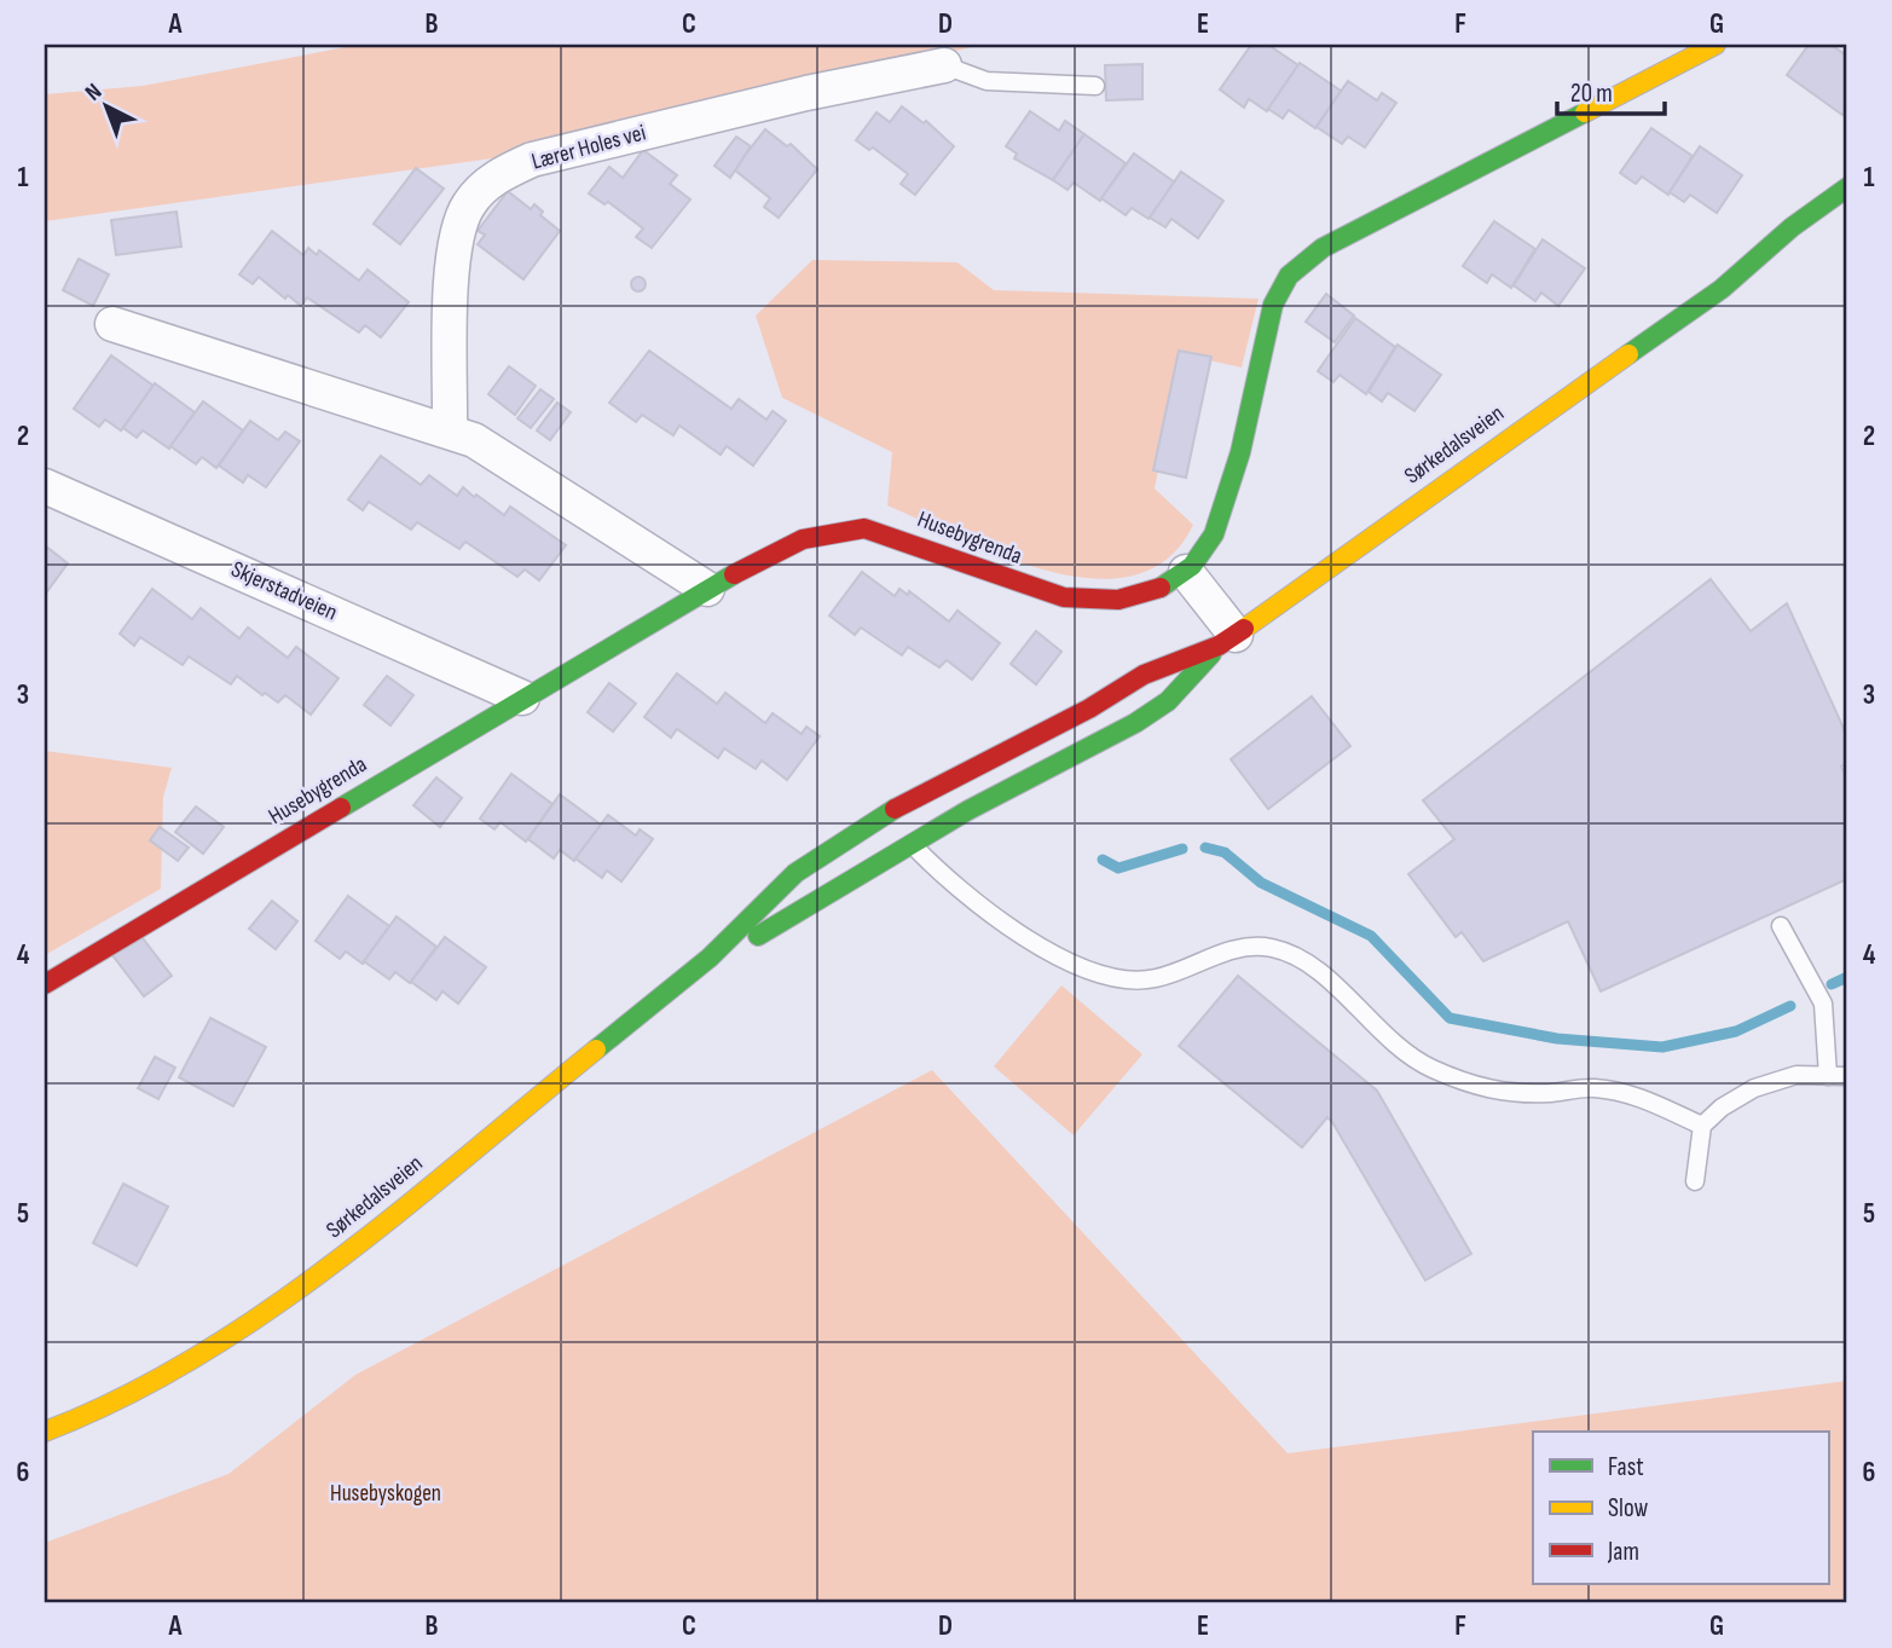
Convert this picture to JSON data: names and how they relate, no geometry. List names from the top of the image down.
{
  "streets": {
    "main road": ["Sørkedalsveien", "Husebygrenda"],
    "street": ["Lærer Holes vei", "Skjerstadveien"]
  },
  "crossings": [
    ["Husebygrenda", "Skjerstadveien"]
  ],
  "parks": ["Husebyskogen"],
  "legend": ["Fast", "Slow", "Jam"],
  "scale_bar": "20 m",
  "north": "top left",
  "grid": {
    "columns": [
      "A",
      "B",
      "C",
      "D",
      "E",
      "F",
      "G"
    ],
    "rows": [
      "1",
      "2",
      "3",
      "4",
      "5",
      "6"
    ]
  }
}
